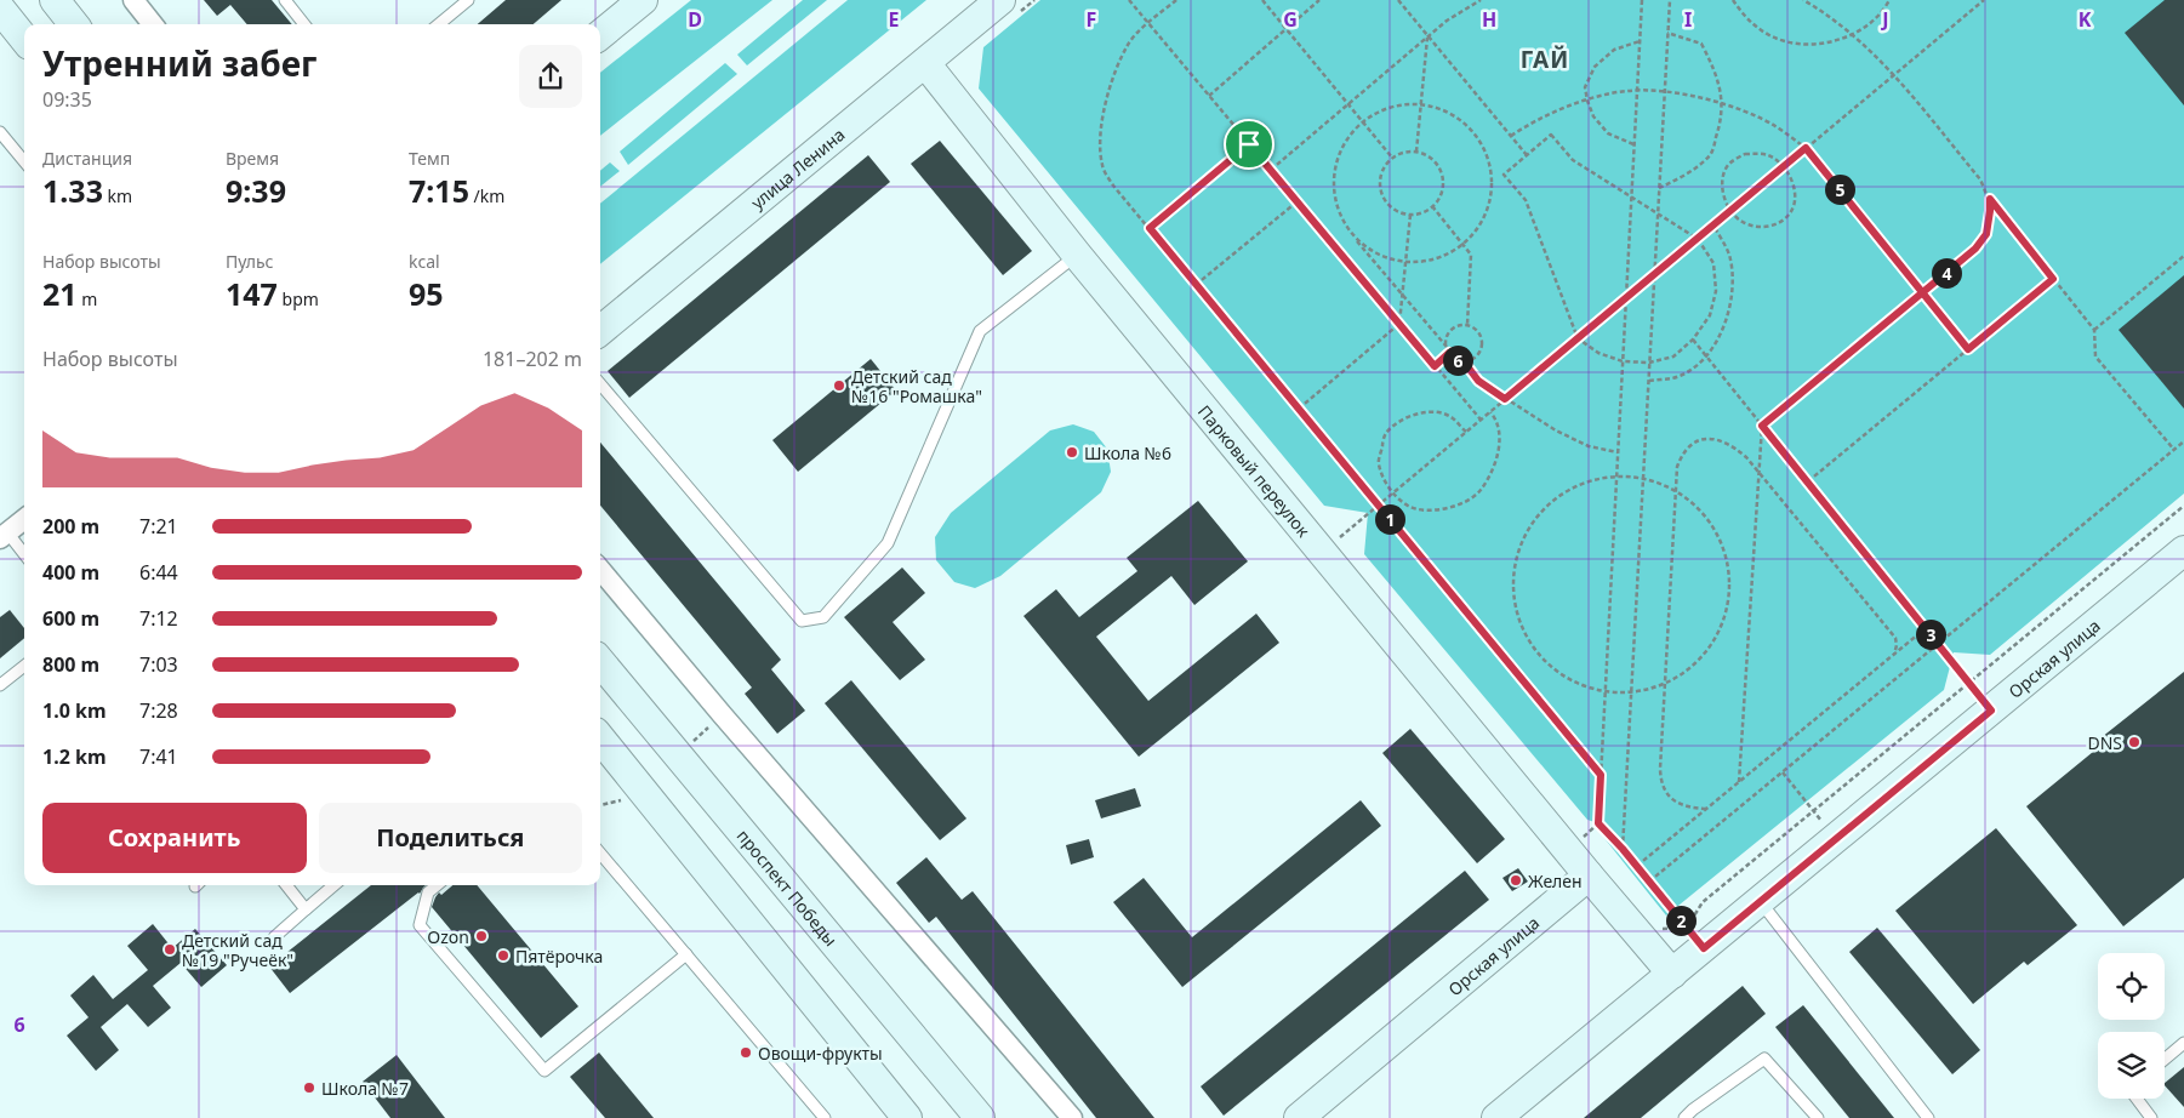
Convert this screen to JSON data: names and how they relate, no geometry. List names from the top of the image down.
{
  "streets": {
    "street": [
      "улица Ленина",
      "Парковый переулок",
      "Орская улица",
      "проспект Победы"
    ]
  },
  "crossings": [
    ["улица Ленина", "Парковый переулок"],
    ["Парковый переулок", "Орская улица"]
  ],
  "districts": ["ГАЙ"],
  "places": [
    "Детский сад №16 \"Ромашка\"",
    "Школа №6",
    "DNS",
    "Желен",
    "Ozon",
    "Детский сад №19 \"Ручеёк\"",
    "Пятёрочка",
    "Овощи-фрукты",
    "Школа №7"
  ],
  "page": {
    "heading": ["Утренний забег", "09:35"],
    "stats": [
      ["Дистанция", "1.33 km"],
      ["Время", "9:39"],
      ["Темп", "7:15 /km"],
      ["Набор высоты", "21 m"],
      ["Пульс", "147 bpm"],
      ["kcal", "95"]
    ],
    "pins": [
      "5",
      "4",
      "6",
      "1",
      "3",
      "2"
    ],
    "chart": ["Набор высоты", "181–202 m"],
    "list": [
      {
        "name": "200 m",
        "note": "7:21"
      },
      {
        "name": "400 m",
        "note": "6:44"
      },
      {
        "name": "600 m",
        "note": "7:12"
      },
      {
        "name": "800 m",
        "note": "7:03"
      },
      {
        "name": "1.0 km",
        "note": "7:28"
      },
      {
        "name": "1.2 km",
        "note": "7:41"
      }
    ],
    "buttons": ["Сохранить", "Поделиться"]
  },
  "grid": {
    "columns": [
      "D",
      "E",
      "F",
      "G",
      "H",
      "I",
      "J",
      "K"
    ],
    "rows": ["6"]
  }
}
